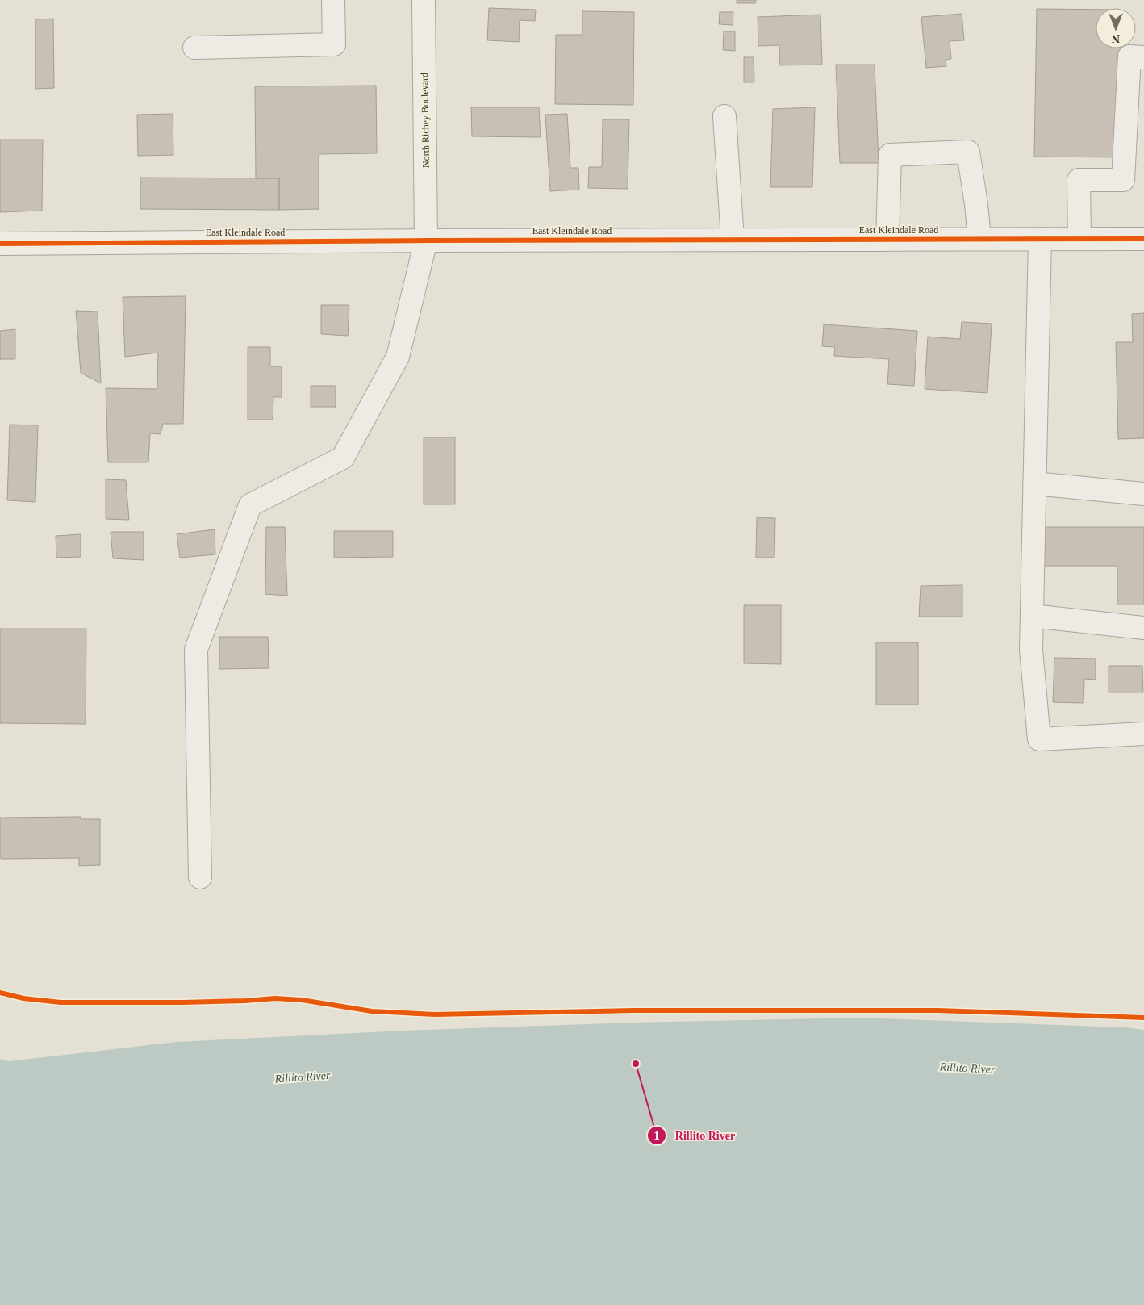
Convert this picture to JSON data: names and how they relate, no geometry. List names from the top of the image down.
{
  "streets": {
    "street": ["North Richey Boulevard", "East Kleindale Road"]
  },
  "crossings": [
    ["North Richey Boulevard", "East Kleindale Road"]
  ],
  "water": ["Rillito River"],
  "places": ["Rillito River"],
  "north": "bottom"
}
